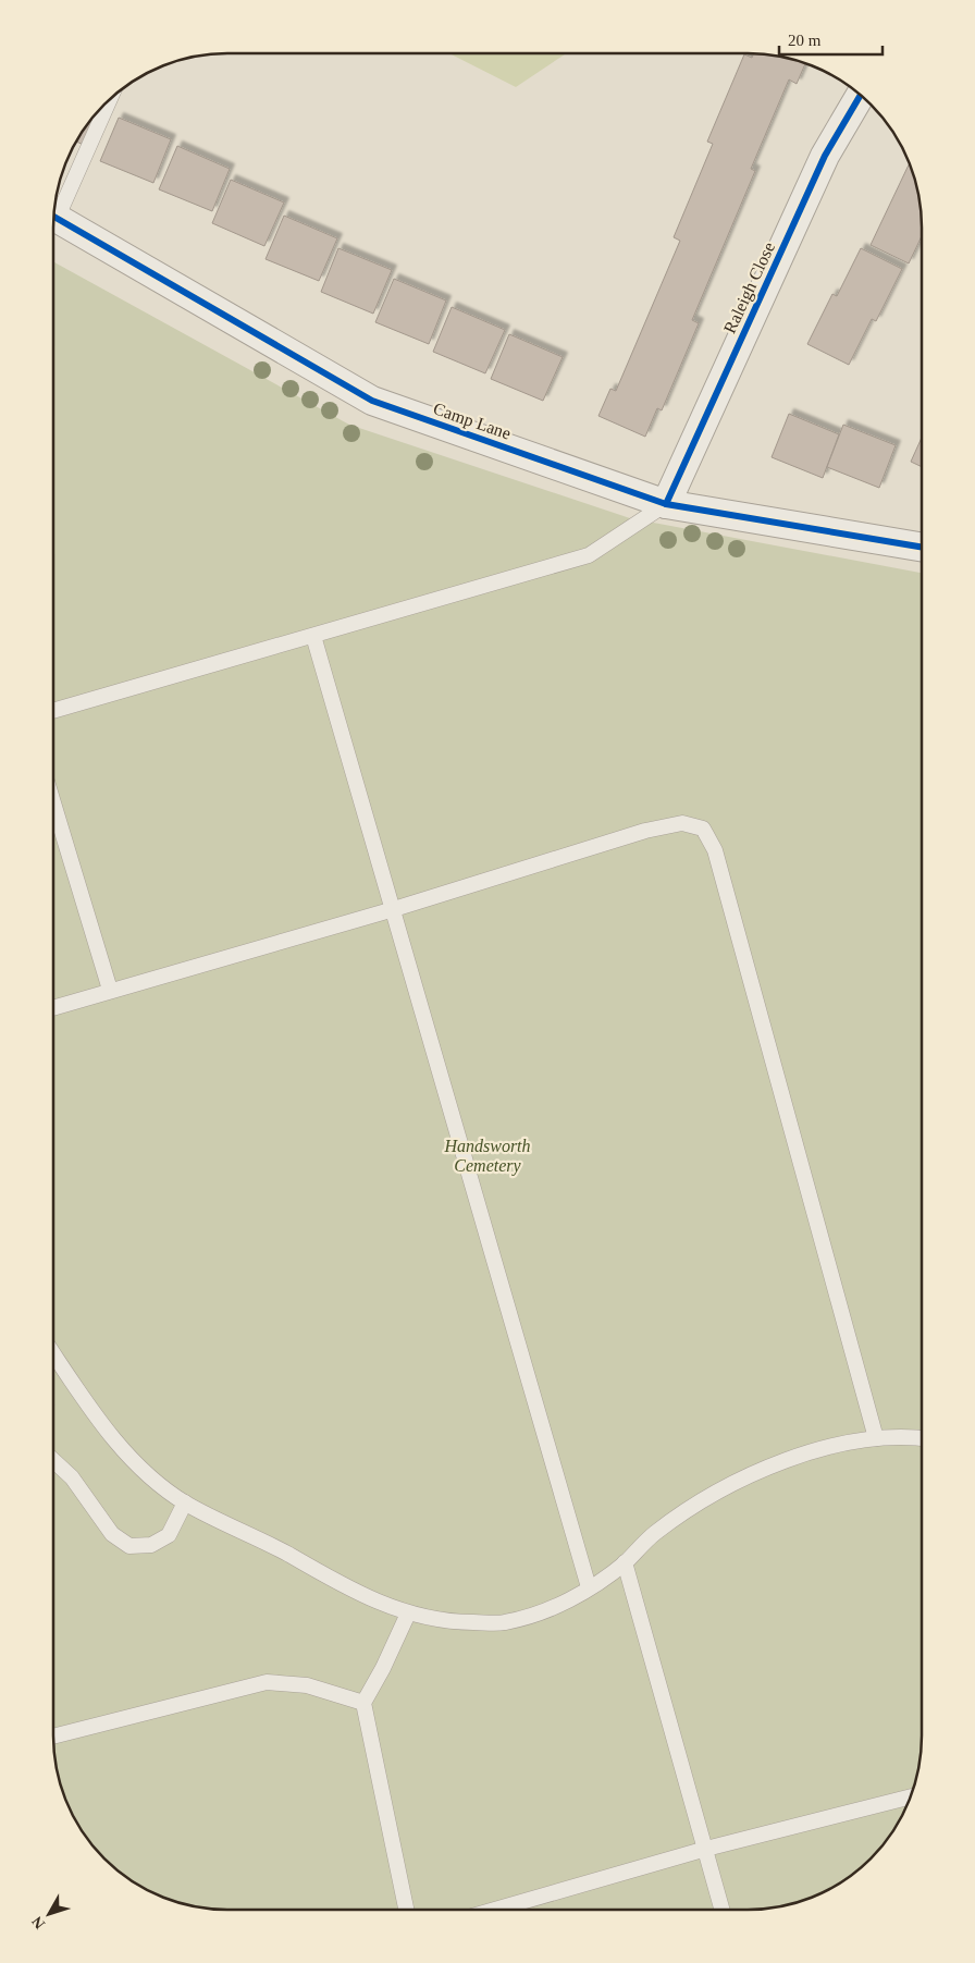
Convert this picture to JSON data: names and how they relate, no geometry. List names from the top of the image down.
{
  "streets": {
    "street": ["Raleigh Close", "Camp Lane"]
  },
  "crossings": [
    ["Raleigh Close", "Camp Lane"]
  ],
  "parks": ["Handsworth Cemetery"],
  "scale_bar": "20 m",
  "north": "bottom left"
}
